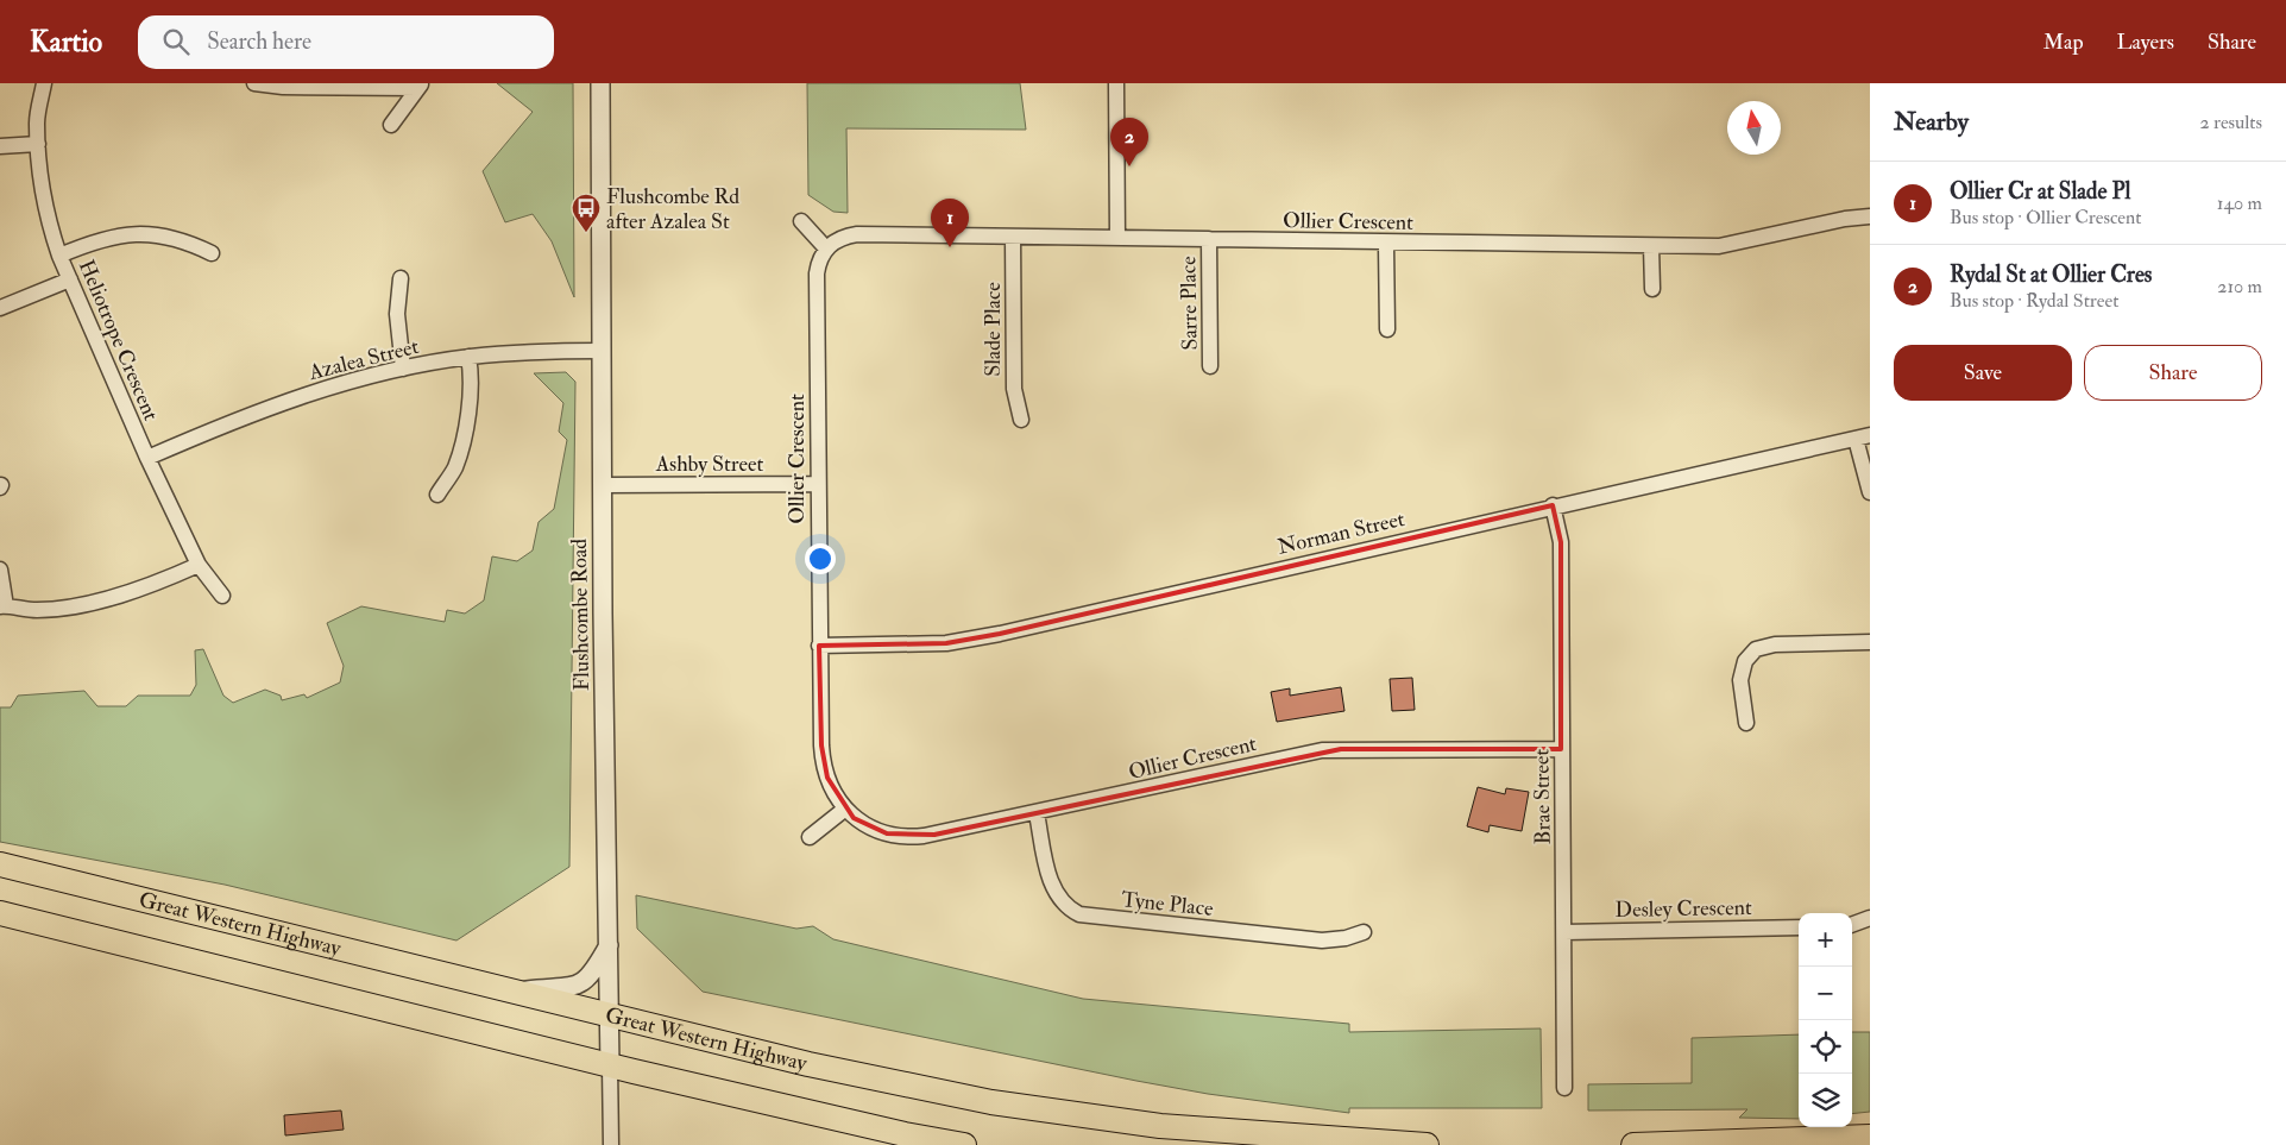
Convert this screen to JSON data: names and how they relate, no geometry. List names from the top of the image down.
{
  "streets": {
    "highway": ["Great Western Highway"],
    "street": [
      "Ollier Crescent",
      "Sarre Place",
      "Slade Place",
      "Heliotrope Crescent",
      "Azalea Street",
      "Ashby Street",
      "Norman Street",
      "Flushcombe Road",
      "Brae Street",
      "Tyne Place",
      "Desley Crescent"
    ]
  },
  "crossings": [
    ["Ollier Crescent", "Sarre Place"],
    ["Ollier Crescent", "Slade Place"],
    ["Ollier Crescent", "Ashby Street"],
    ["Ollier Crescent", "Norman Street"],
    ["Ollier Crescent", "Brae Street"],
    ["Ollier Crescent", "Tyne Place"],
    ["Heliotrope Crescent", "Azalea Street"],
    ["Azalea Street", "Flushcombe Road"],
    ["Ashby Street", "Flushcombe Road"],
    ["Norman Street", "Brae Street"],
    ["Flushcombe Road", "Great Western Highway"],
    ["Brae Street", "Desley Crescent"]
  ],
  "places": {
    "bus stop": ["Flushcombe Rd after Azalea St"]
  },
  "north": "top",
  "page": {
    "header": "Kartio",
    "search": "Search here",
    "nav": ["Map", "Layers", "Share"],
    "heading": ["Nearby", "2 results"],
    "pins": ["2", "1"],
    "list": [
      {
        "mark": "1",
        "name": "Ollier Cr at Slade Pl",
        "note": "Bus stop · Ollier Crescent",
        "value": "140 m"
      },
      {
        "mark": "2",
        "name": "Rydal St at Ollier Cres",
        "note": "Bus stop · Rydal Street",
        "value": "210 m"
      }
    ],
    "buttons": ["Save", "Share"],
    "map_buttons": ["+", "−"]
  }
}
